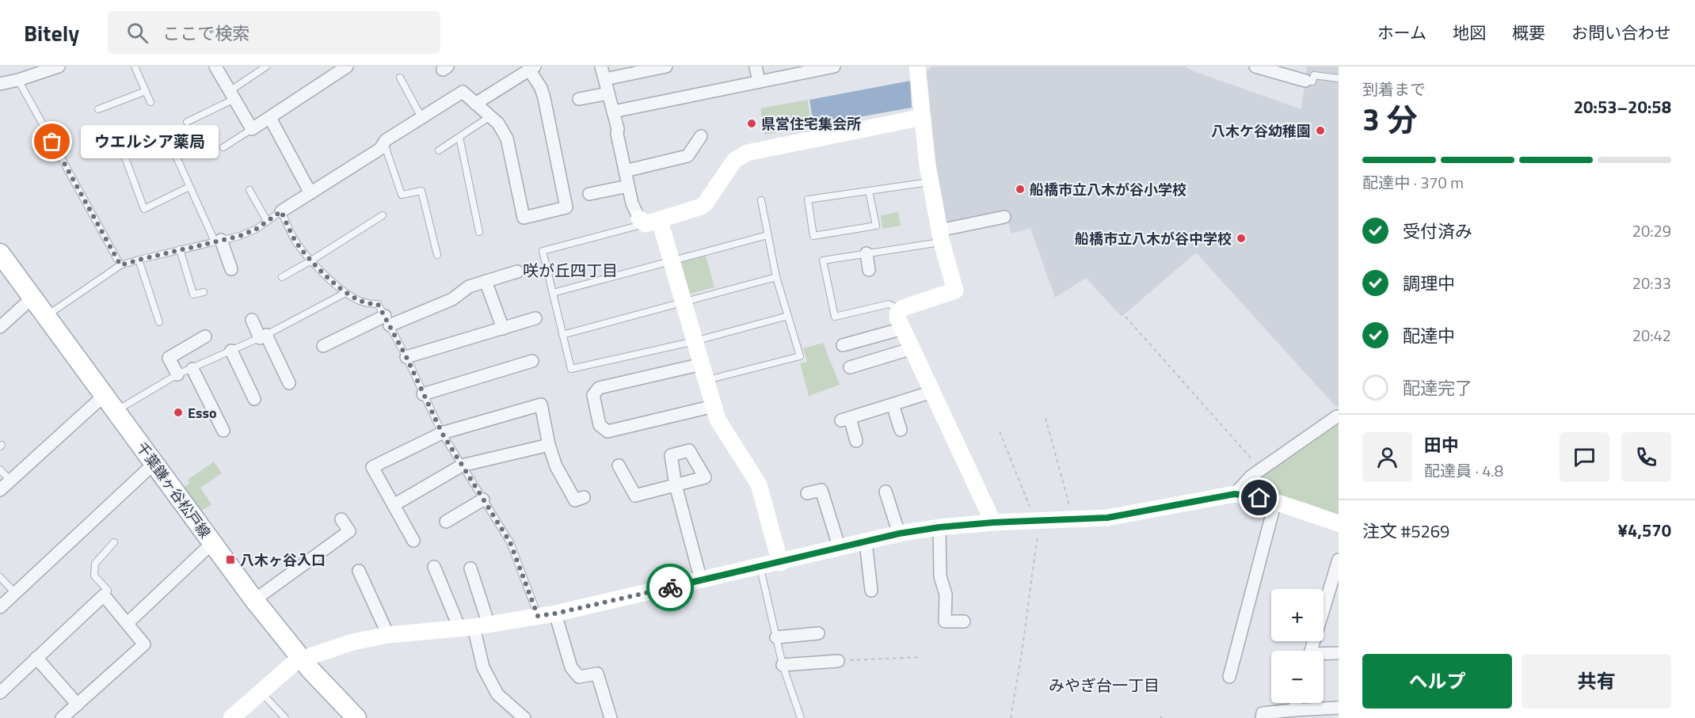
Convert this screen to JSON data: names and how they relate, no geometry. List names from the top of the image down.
{
  "streets": {
    "main road": ["千葉鎌ヶ谷松戸線"]
  },
  "districts": ["咲が丘四丁目", "みやぎ台一丁目"],
  "places": {
    "other": [
      "県営住宅集会所",
      "八木ケ谷幼稚園",
      "ウエルシア薬局",
      "船橋市立八木が谷小学校",
      "船橋市立八木が谷中学校",
      "Esso"
    ],
    "transit": ["八木ヶ谷入口"]
  },
  "page": {
    "header": "Bitely",
    "search": "ここで検索",
    "nav": [
      "ホーム",
      "地図",
      "概要",
      "お問い合わせ"
    ],
    "heading": ["3 分", "到着まで", "20:53–20:58"],
    "panel": [
      "田中",
      "配達員 · 4.8",
      "注文 #5269",
      "¥4,570"
    ],
    "bubble": "ウエルシア薬局",
    "bar": "配達中 · 370 m",
    "list": [
      ["受付済み", "20:29"],
      ["調理中", "20:33"],
      ["配達中", "20:42"],
      "配達完了"
    ],
    "map_buttons": ["+", "−"],
    "buttons": ["ヘルプ", "共有"]
  }
}
